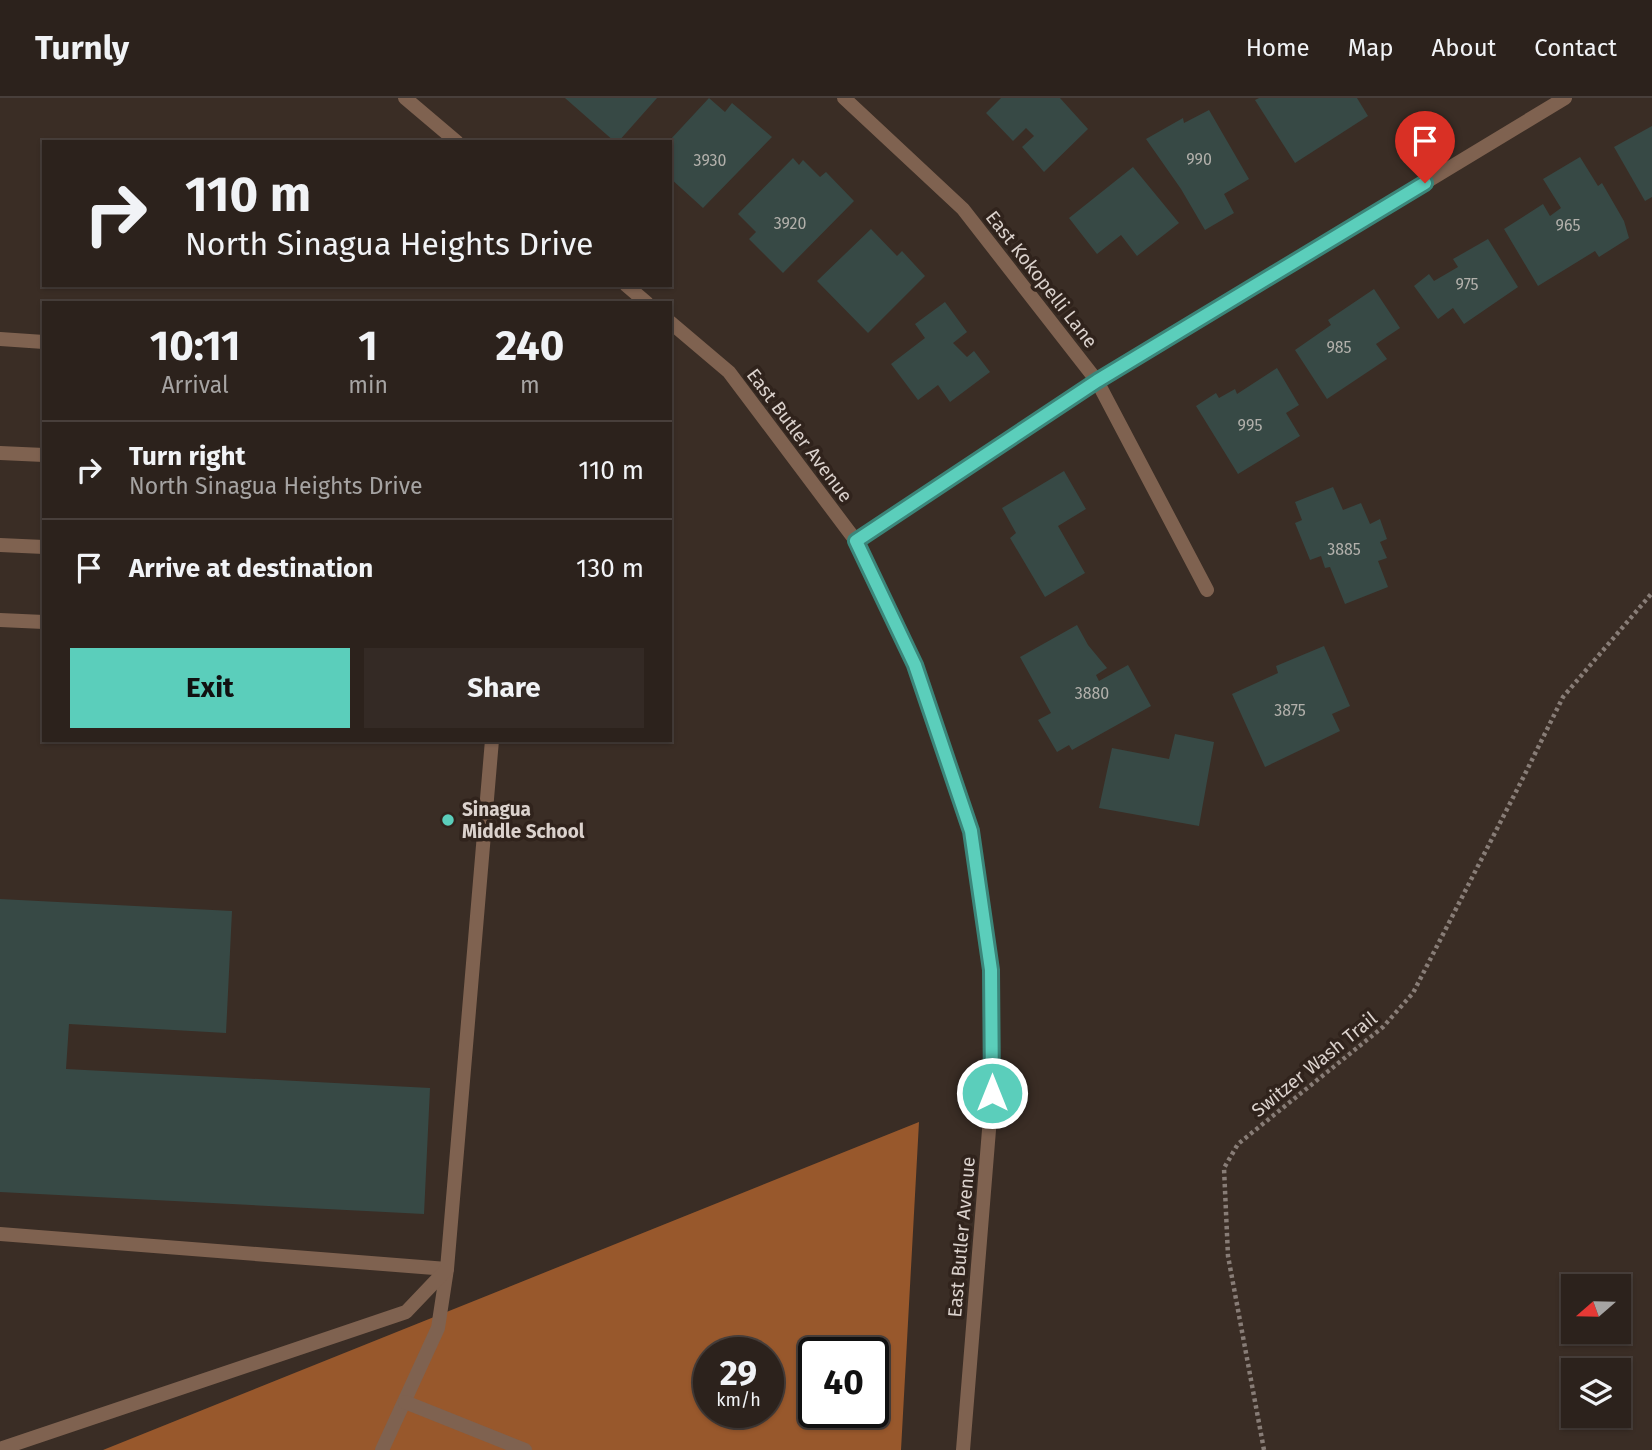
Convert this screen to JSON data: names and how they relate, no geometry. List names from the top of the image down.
{
  "streets": {
    "street": ["East Kokopelli Lane", "East Butler Avenue"],
    "path": ["Switzer Wash Trail"]
  },
  "places": ["Sinagua Middle School"],
  "house_numbers": [
    "990",
    "3930",
    "3920",
    "965",
    "975",
    "985",
    "995",
    "3885",
    "3880",
    "3875"
  ],
  "north": "left",
  "page": {
    "header": "Turnly",
    "nav": [
      "Home",
      "Map",
      "About",
      "Contact"
    ],
    "turn": ["110 m", "North Sinagua Heights Drive"],
    "eta": [
      "10:11",
      "Arrival",
      "1",
      "min",
      "240",
      "m"
    ],
    "list": [
      {
        "name": "Turn right",
        "note": "North Sinagua Heights Drive",
        "value": "110 m"
      },
      {
        "name": "Arrive at destination",
        "value": "130 m"
      }
    ],
    "buttons": ["Exit", "Share"],
    "speed": "29 km/h",
    "limit": "40"
  }
}
